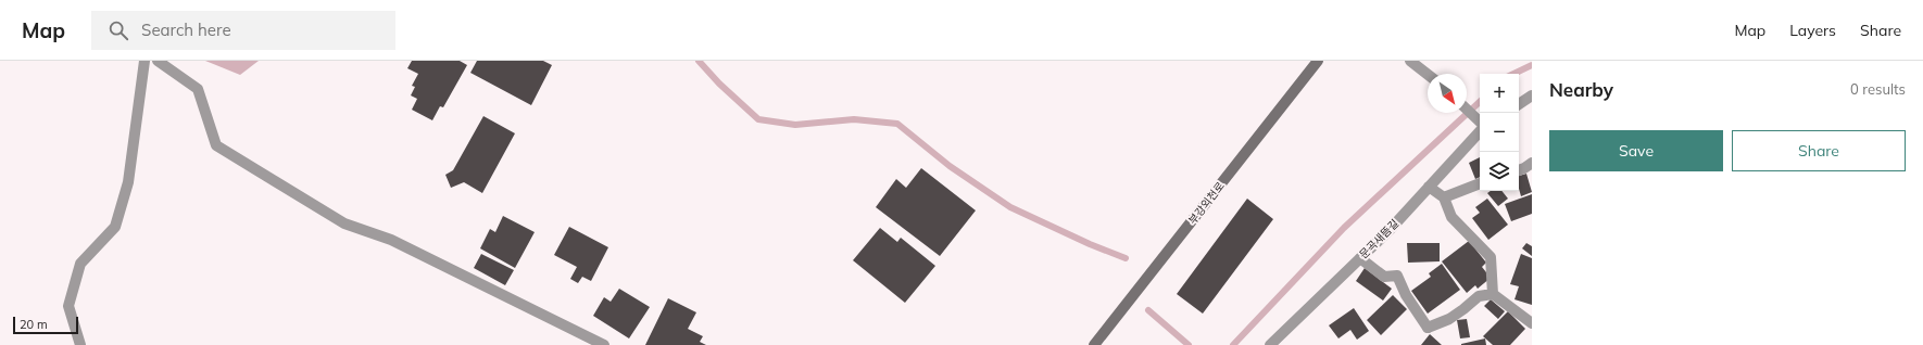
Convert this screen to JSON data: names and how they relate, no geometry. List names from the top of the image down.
{
  "streets": {
    "main road": ["부강외천로"],
    "street": ["문곡새뜸길"]
  },
  "scale_bar": "20 m",
  "north": "bottom right",
  "page": {
    "header": "Map",
    "search": "Search here",
    "nav": ["Map", "Layers", "Share"],
    "heading": ["Nearby", "0 results"],
    "map_buttons": ["+", "−"],
    "buttons": ["Save", "Share"],
    "scale": "20 m"
  }
}
